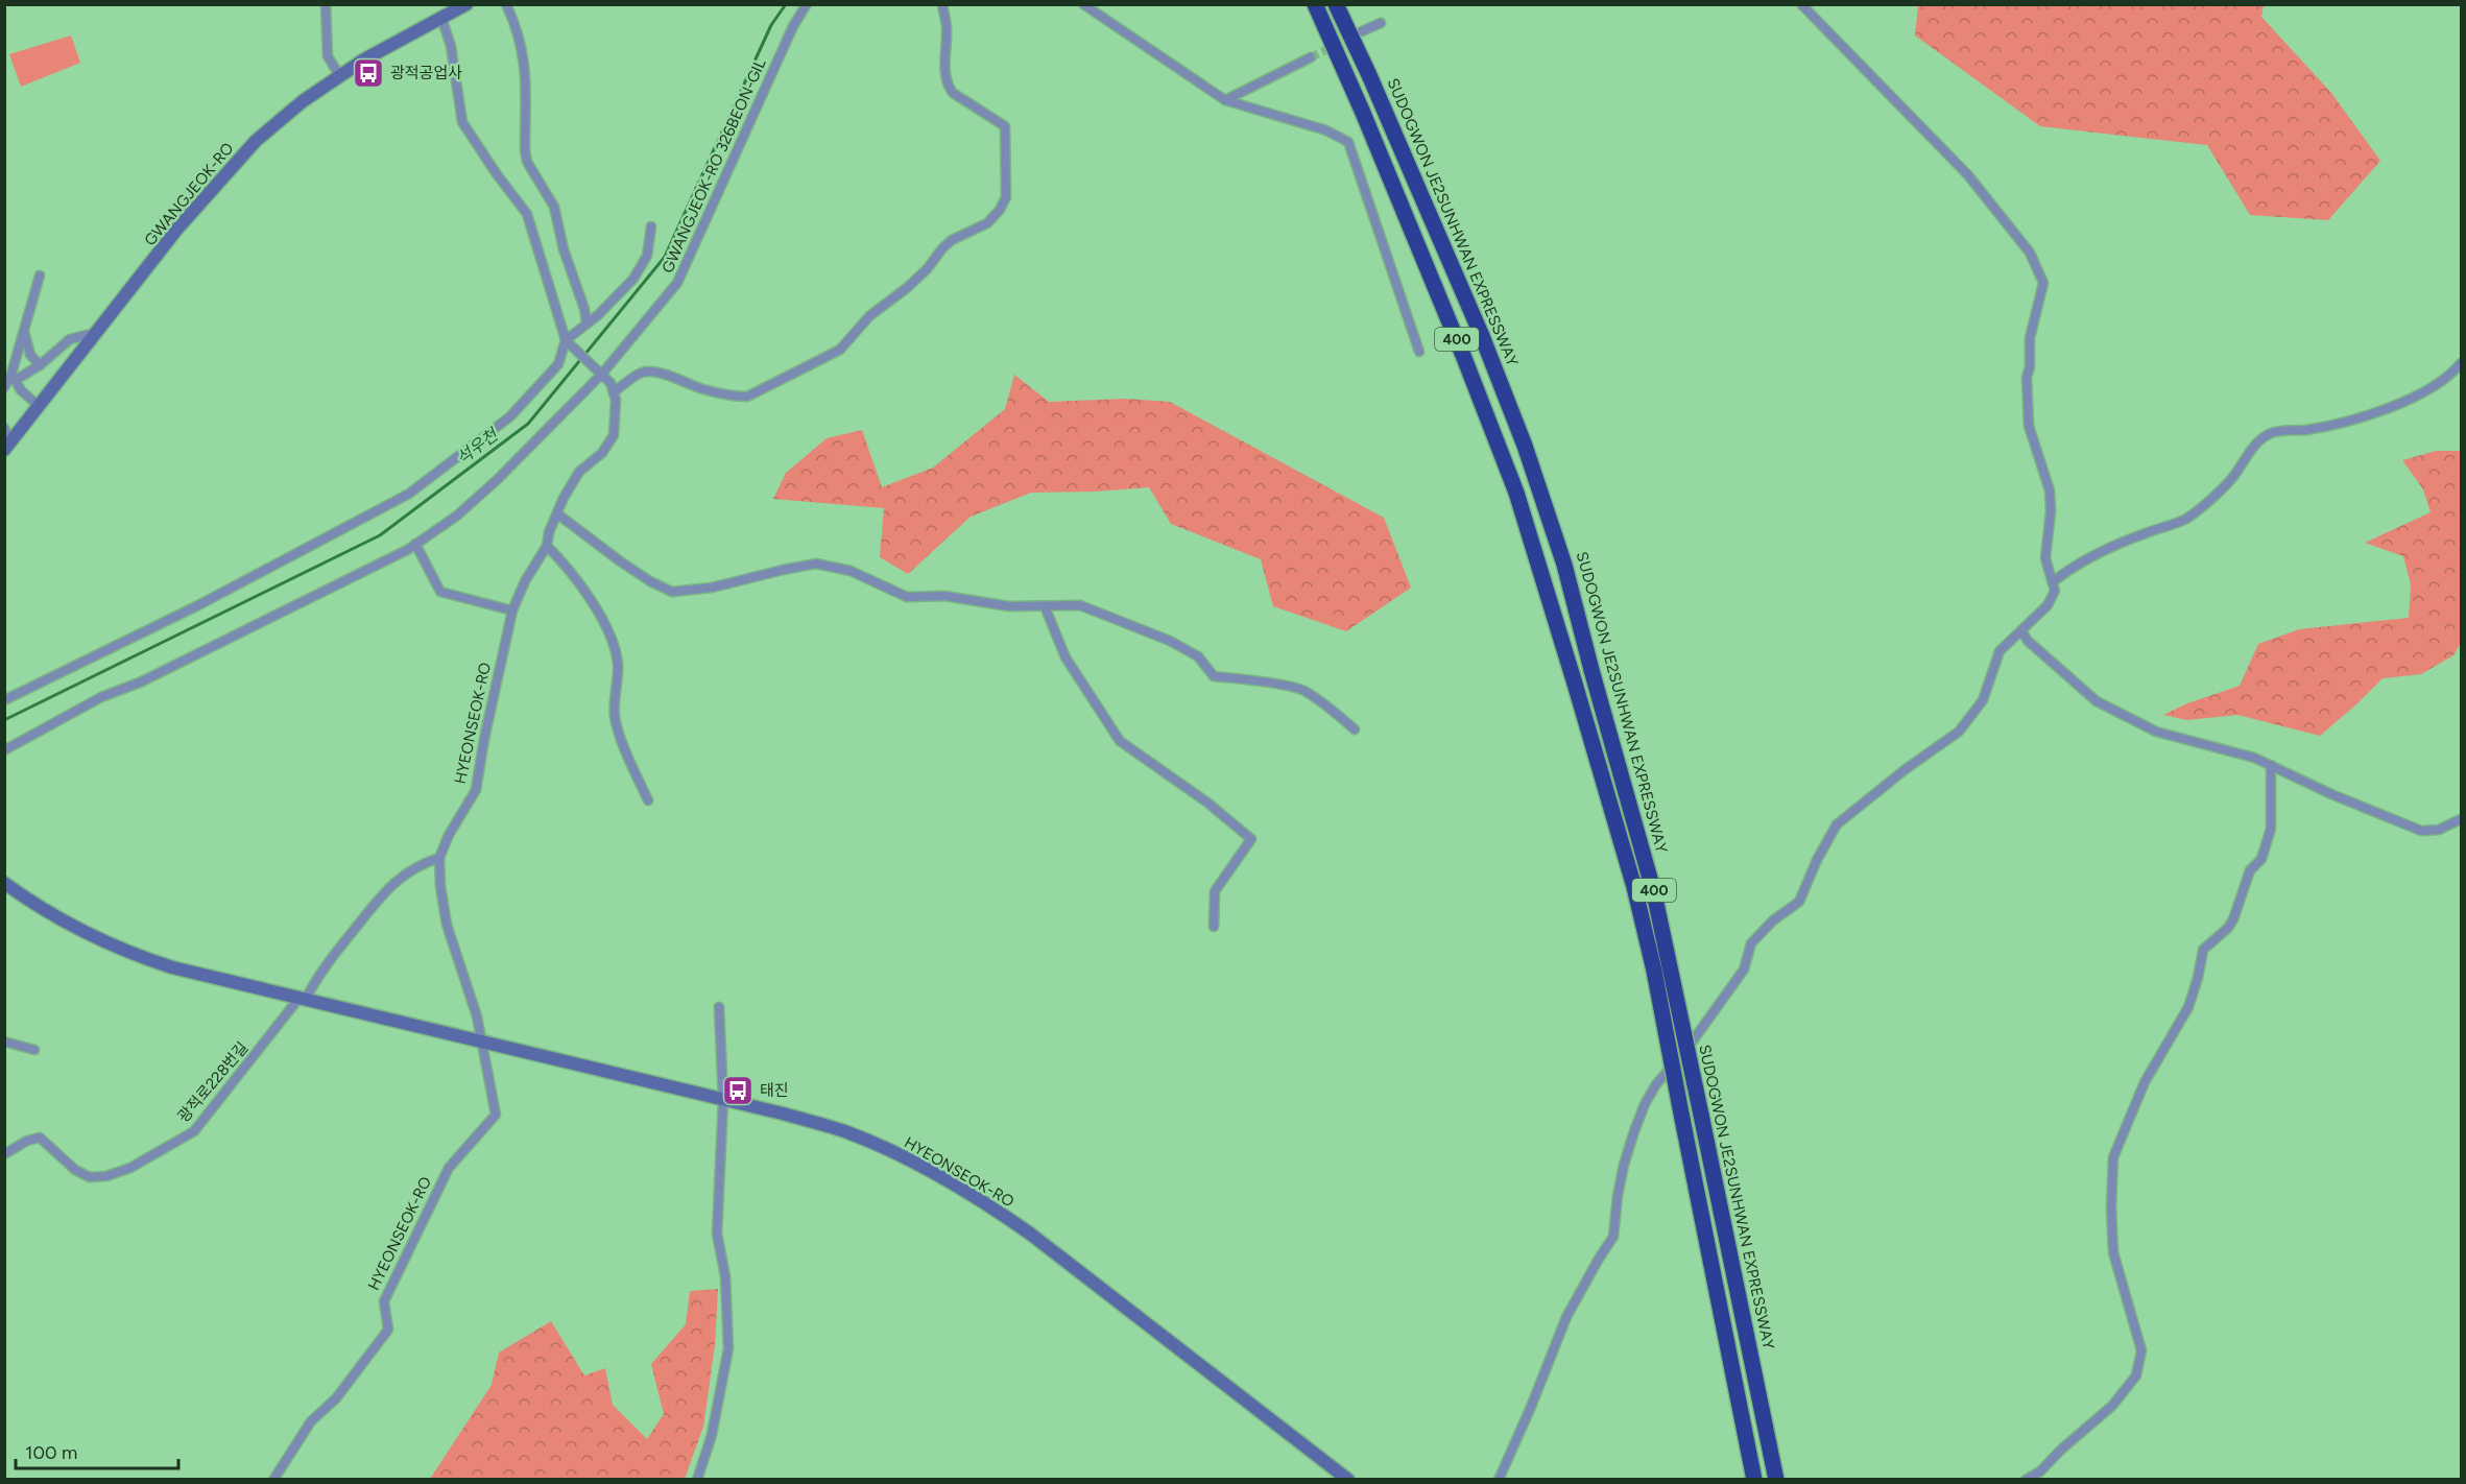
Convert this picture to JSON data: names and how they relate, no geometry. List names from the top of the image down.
{
  "streets": {
    "highway": ["SUDOGWON JE2SUNHWAN EXPRESSWAY", "400"],
    "street": [
      "GWANGJEOK-RO 326BEON-GIL",
      "GWANGJEOK-RO",
      "HYEONSEOK-RO",
      "광적로228번길"
    ]
  },
  "crossings": [
    ["HYEONSEOK-RO", "광적로228번길"]
  ],
  "water": ["석우천"],
  "places": {
    "bus stop": ["광적공업사", "태진"]
  },
  "scale_bar": "100 m"
}
